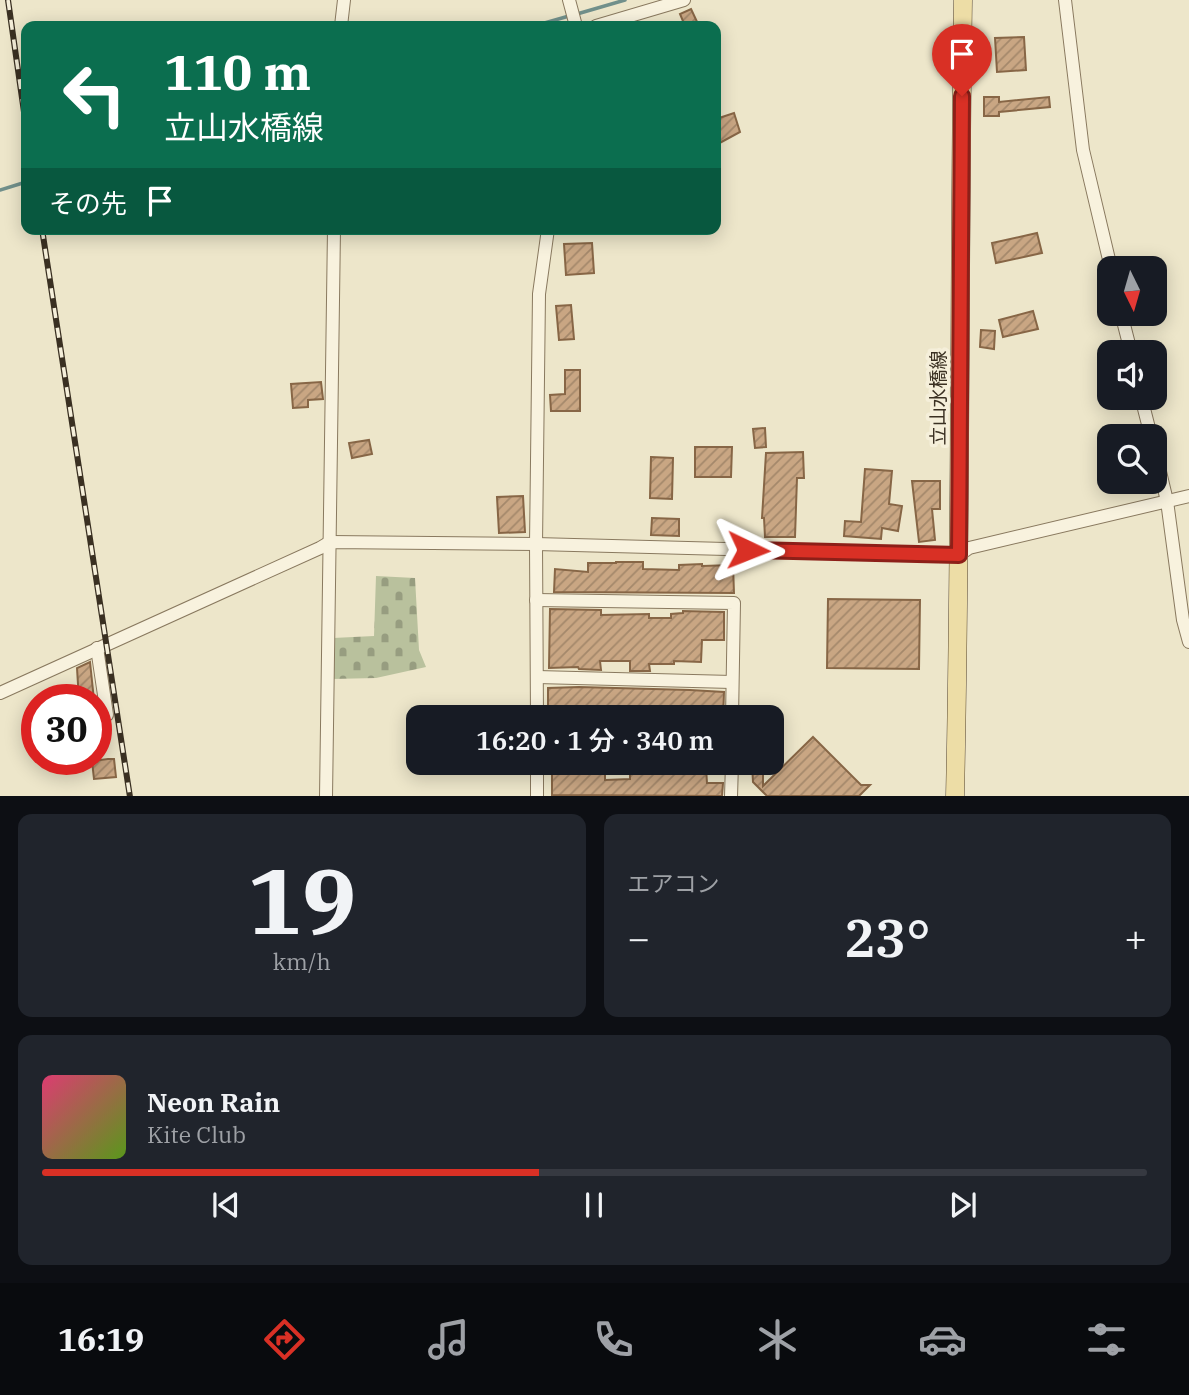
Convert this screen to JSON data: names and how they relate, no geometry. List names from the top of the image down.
{
  "streets": {
    "main road": ["立山水橋線"]
  },
  "north": "bottom",
  "page": {
    "turn": ["110 m", "立山水橋線"],
    "then": "その先",
    "limit": "30",
    "trip": "16:20 · 1 分 · 340 m",
    "tile": [
      ["19", "km/h"],
      "エアコン"
    ],
    "heat": ["−", "23°", "+"],
    "song": ["Neon Rain", "Kite Club"],
    "tabs": "16:19"
  }
}
